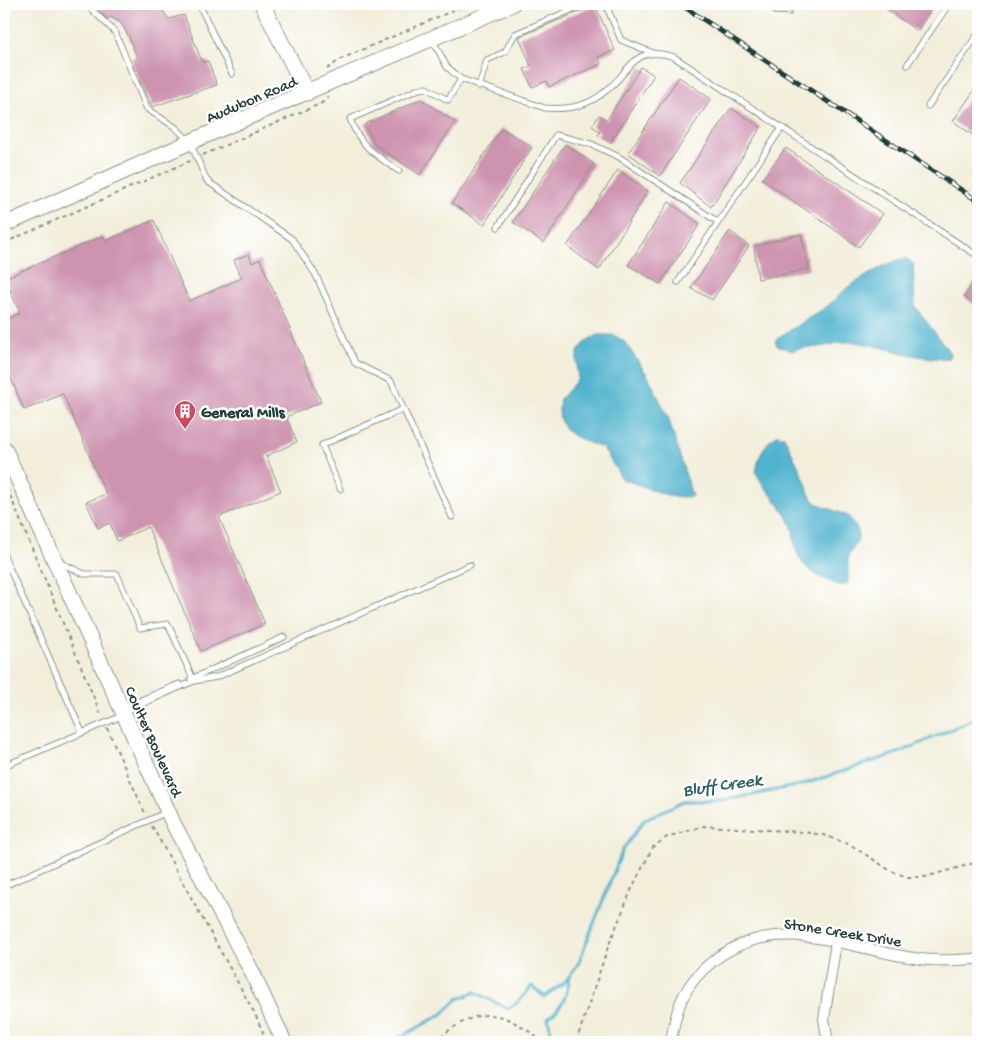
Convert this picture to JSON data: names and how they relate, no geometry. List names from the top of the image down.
{
  "streets": {
    "street": ["Audubon Road", "Coulter Boulevard", "Stone Creek Drive"]
  },
  "water": ["Bluff Creek"],
  "places": {
    "building": ["General Mills"]
  }
}
